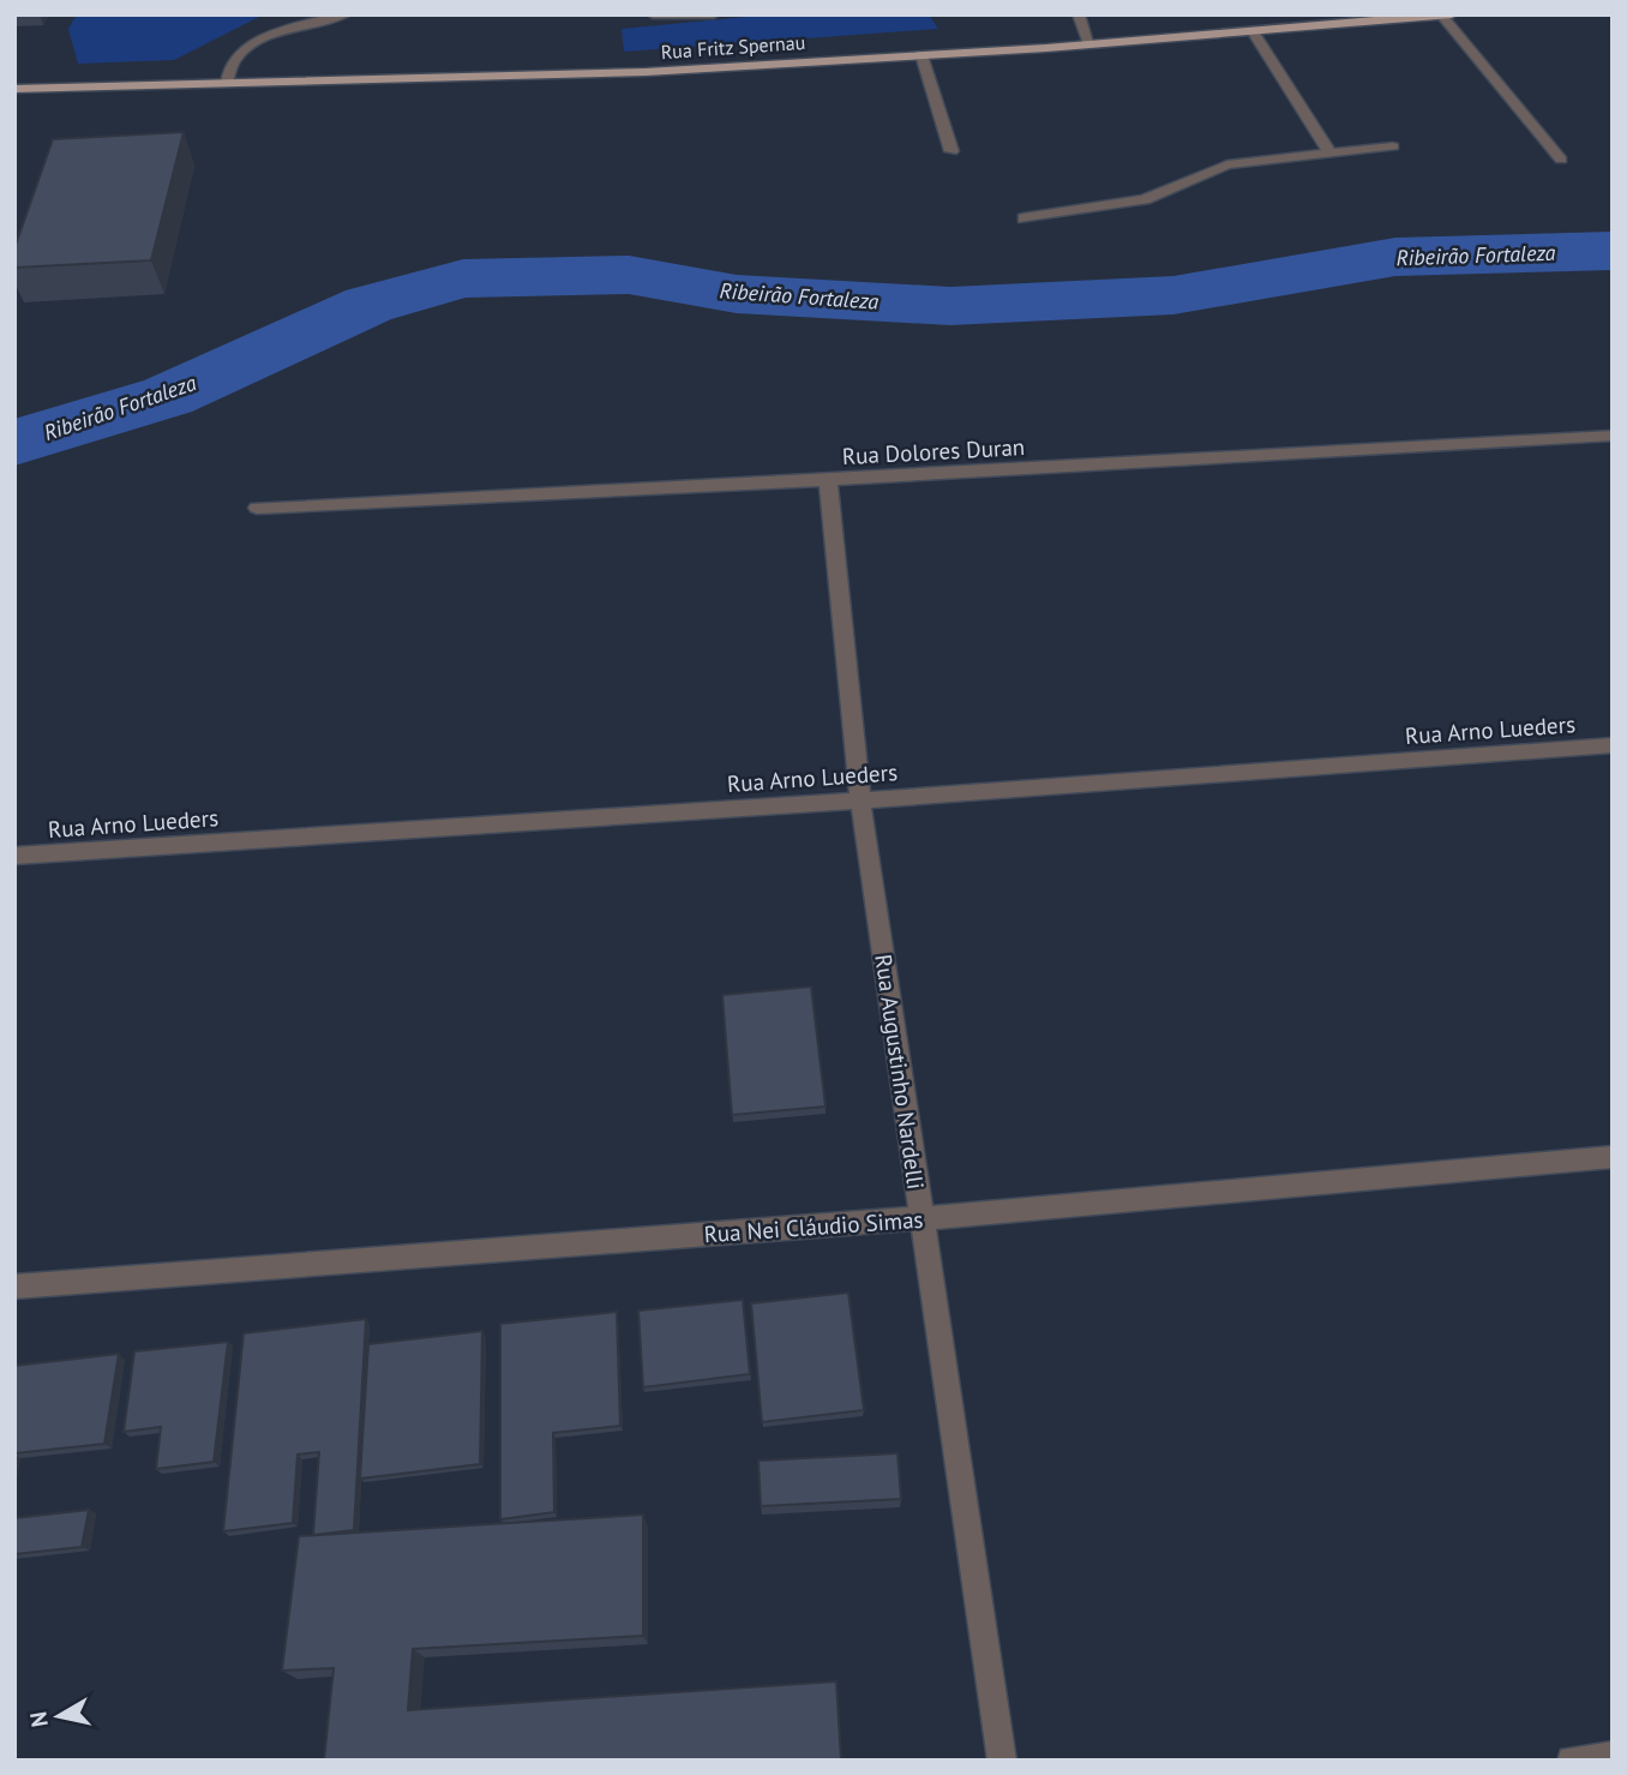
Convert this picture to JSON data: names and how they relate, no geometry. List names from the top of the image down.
{
  "streets": {
    "main road": ["Rua Fritz Spernau"],
    "street": [
      "Rua Dolores Duran",
      "Rua Arno Lueders",
      "Rua Augustinho Nardelli",
      "Rua Nei Cláudio Simas"
    ]
  },
  "crossings": [
    ["Rua Dolores Duran", "Rua Augustinho Nardelli"],
    ["Rua Arno Lueders", "Rua Augustinho Nardelli"],
    ["Rua Augustinho Nardelli", "Rua Nei Cláudio Simas"]
  ],
  "water": ["Ribeirão Fortaleza"],
  "north": "left"
}
